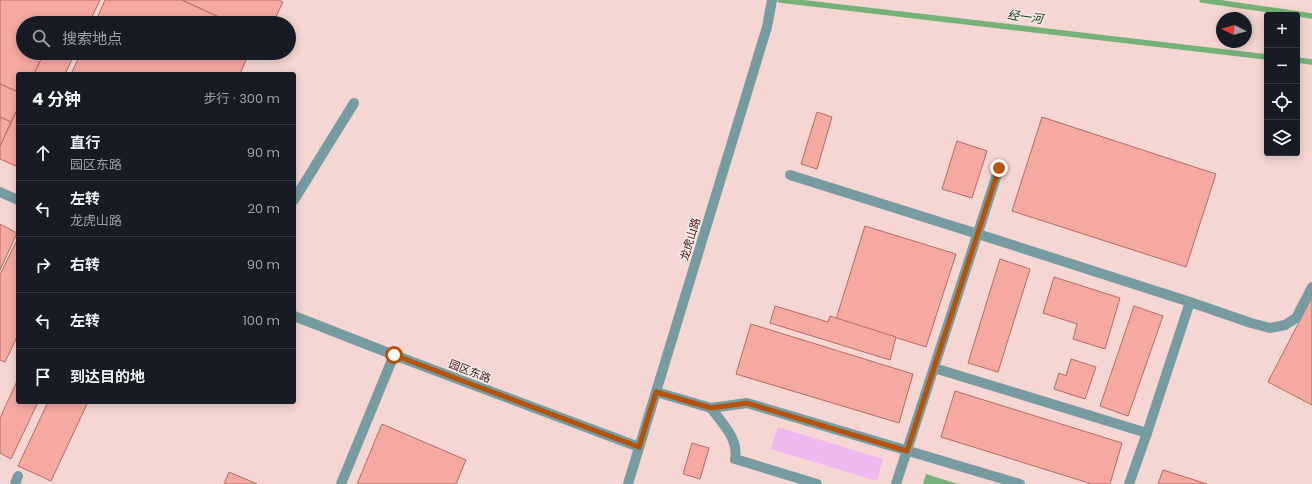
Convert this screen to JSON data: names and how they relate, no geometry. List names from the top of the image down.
{
  "streets": {
    "street": ["龙虎山路", "园区东路"]
  },
  "crossings": [
    ["龙虎山路", "园区东路"]
  ],
  "water": ["经一河"],
  "north": "left",
  "page": {
    "map_buttons": ["+", "−"],
    "search": "搜索地点",
    "heading": ["4 分钟", "步行 · 300 m"],
    "list": [
      ["直行", "园区东路", "90 m"],
      ["左转", "龙虎山路", "20 m"],
      ["右转", "90 m"],
      ["左转", "100 m"],
      "到达目的地"
    ]
  }
}
